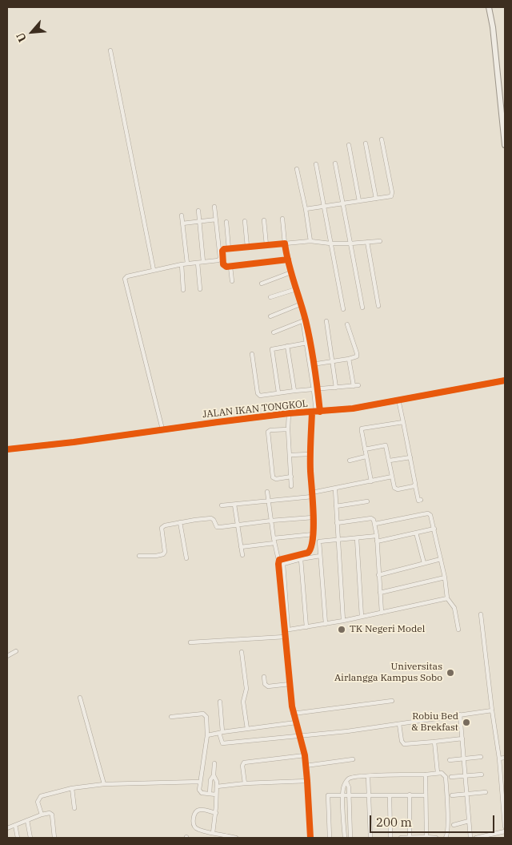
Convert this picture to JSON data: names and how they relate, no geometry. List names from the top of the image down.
{
  "streets": {
    "street": ["JALAN IKAN TONGKOL"]
  },
  "places": ["TK Negeri Model", "Universitas Airlangga Kampus Sobo", "Robiu Bed & Brekfast"],
  "scale_bar": "200 m",
  "north": "bottom left"
}
